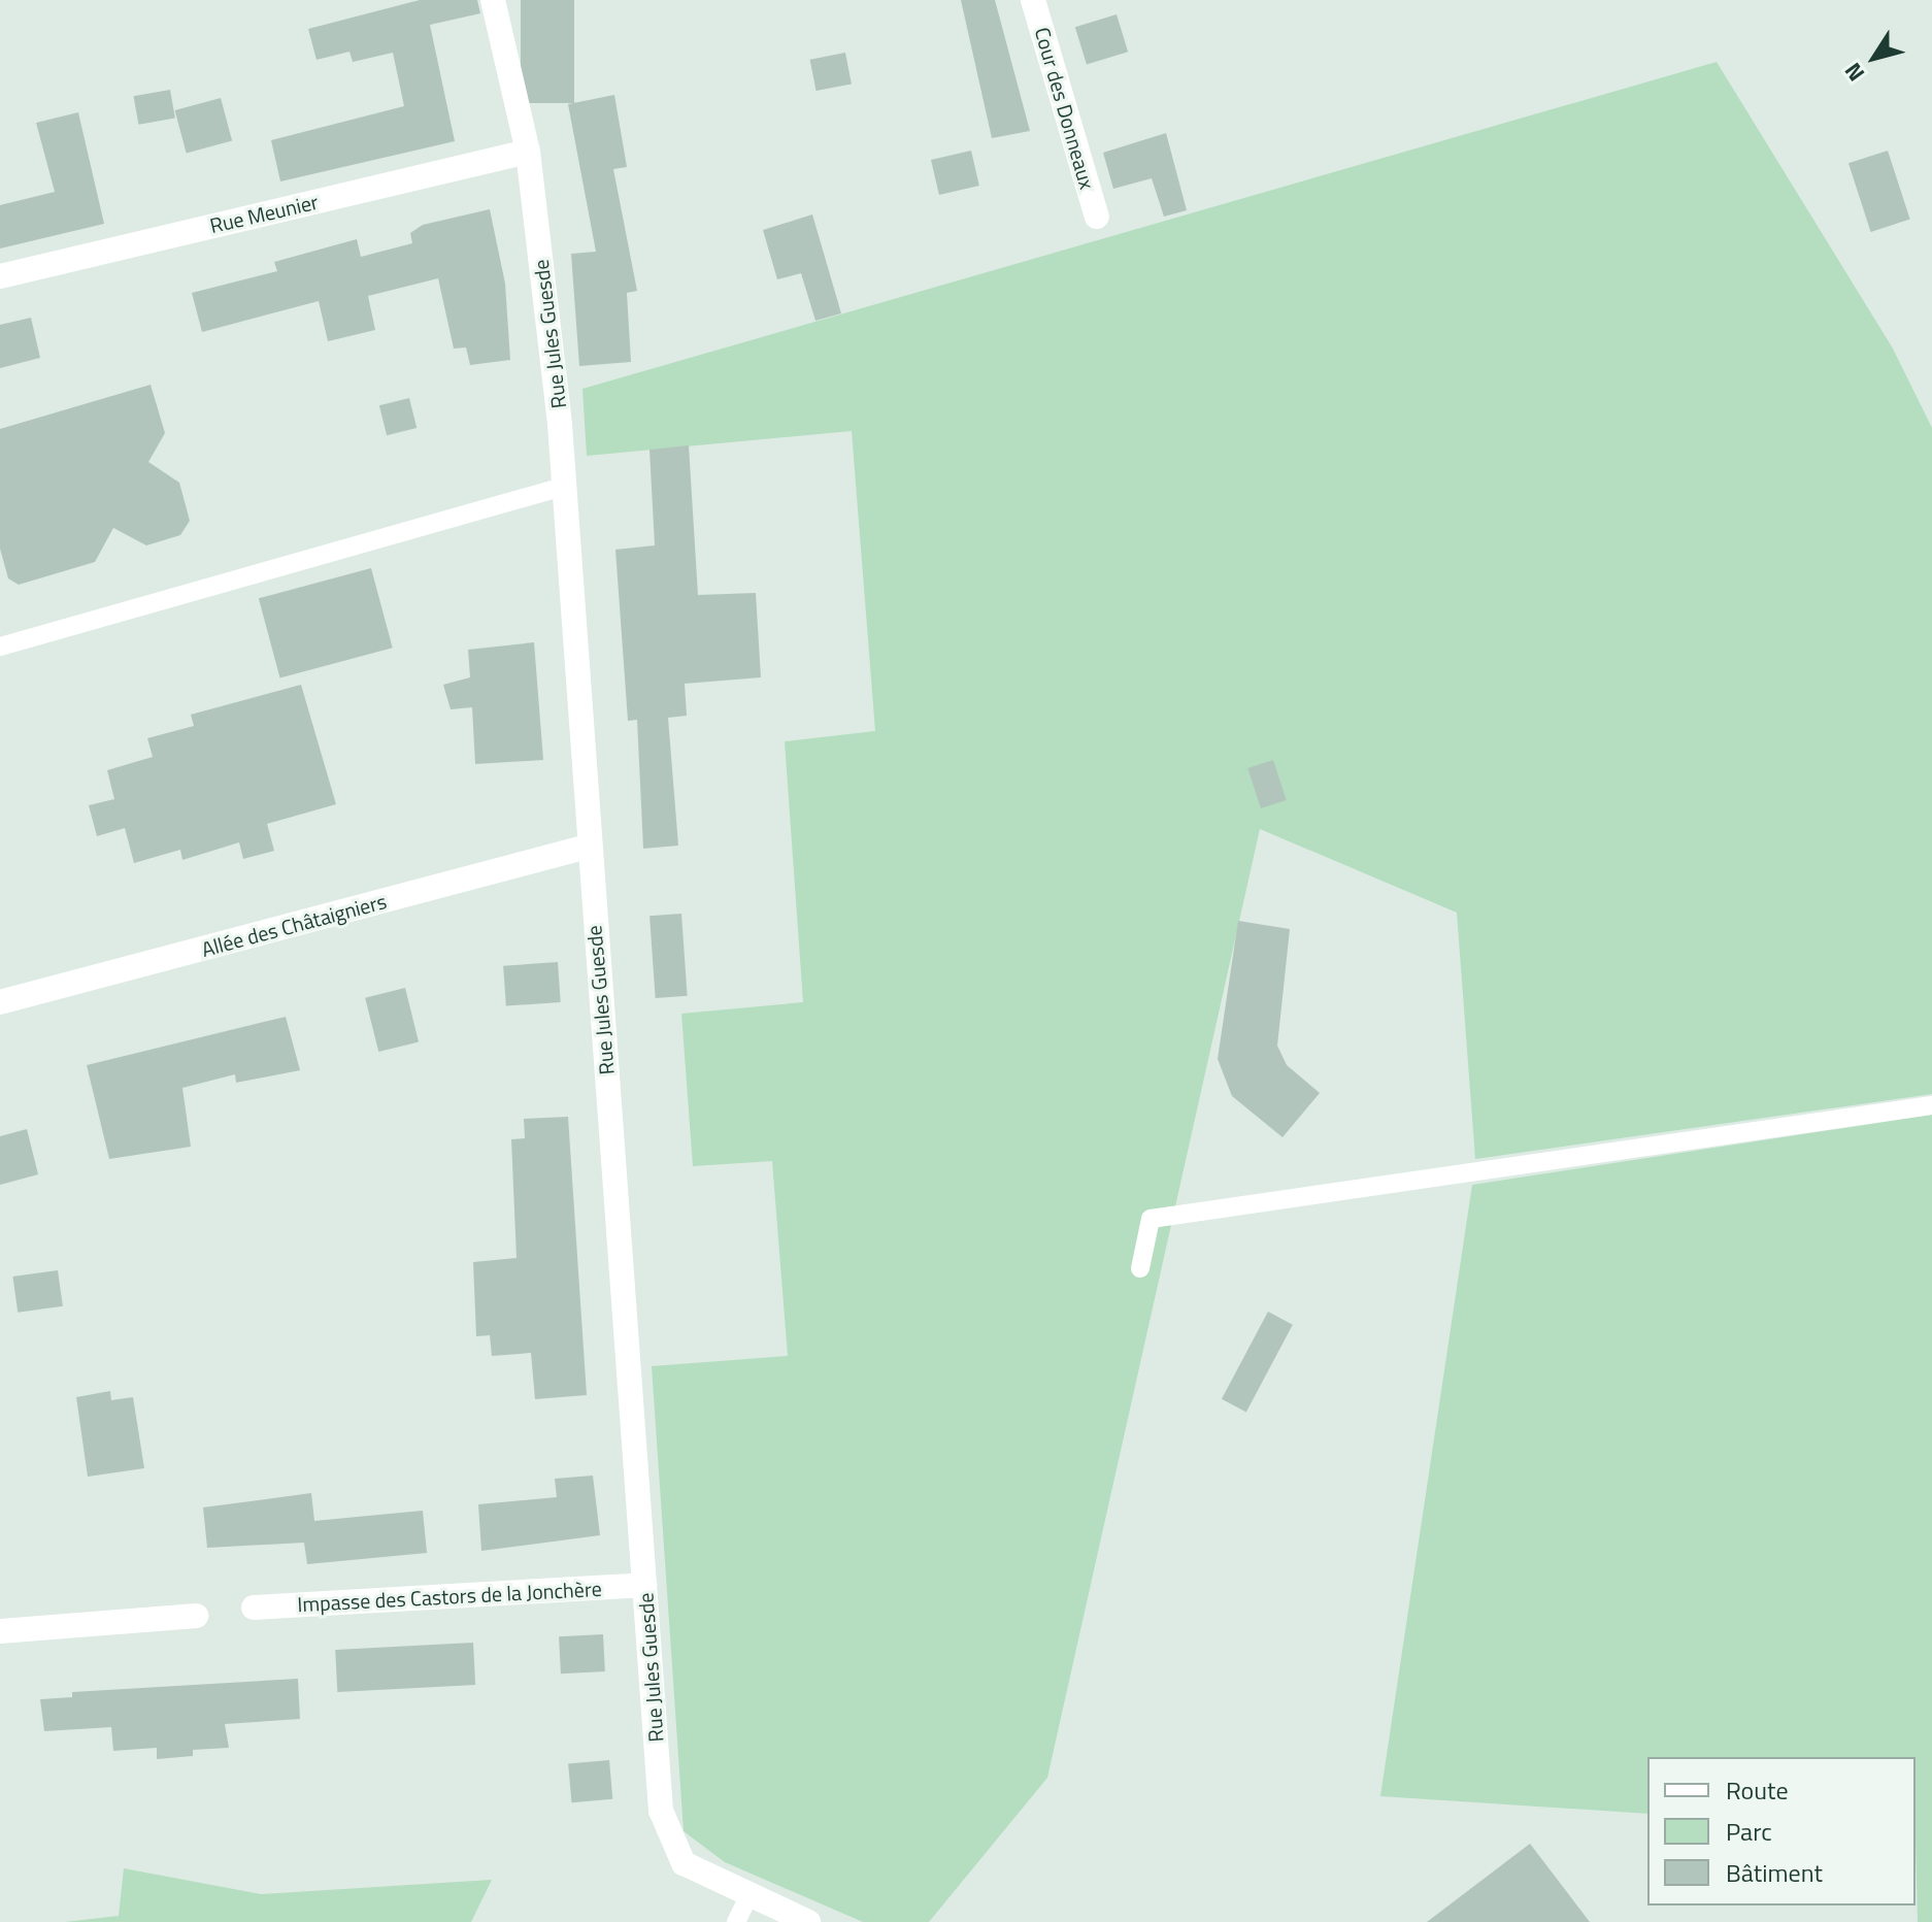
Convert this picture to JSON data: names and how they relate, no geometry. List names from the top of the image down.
{
  "streets": {
    "street": [
      "Cour des Donneaux",
      "Rue Meunier",
      "Rue Jules Guesde",
      "Allée des Châtaigniers",
      "Impasse des Castors de la Jonchère"
    ]
  },
  "crossings": [
    ["Rue Meunier", "Rue Jules Guesde"],
    ["Rue Jules Guesde", "Allée des Châtaigniers"],
    ["Rue Jules Guesde", "Impasse des Castors de la Jonchère"]
  ],
  "legend": ["Route", "Parc", "Bâtiment"],
  "north": "bottom left"
}
